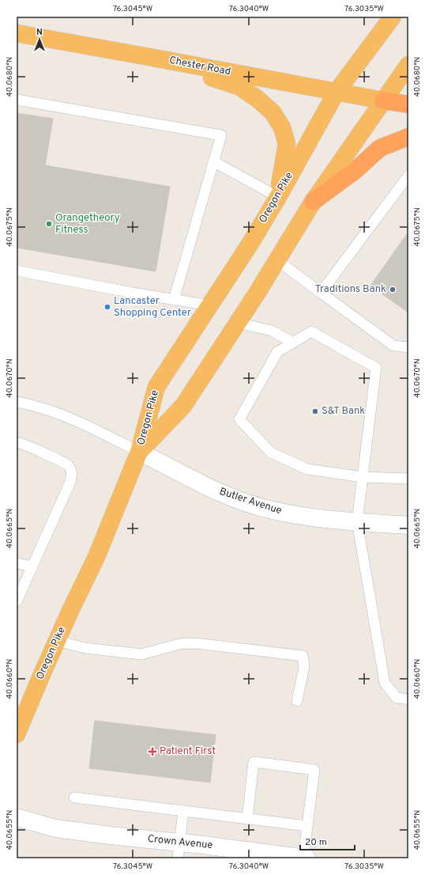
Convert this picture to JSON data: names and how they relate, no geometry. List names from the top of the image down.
{
  "streets": {
    "highway": ["Chester Road", "Oregon Pike"],
    "street": ["Butler Avenue", "Crown Avenue"]
  },
  "crossings": [
    ["Chester Road", "Oregon Pike"],
    ["Oregon Pike", "Butler Avenue"]
  ],
  "places": {
    "other": [
      "Orangetheory Fitness",
      "Traditions Bank",
      "Lancaster Shopping Center",
      "S&T Bank"
    ],
    "health": ["Patient First"]
  },
  "scale_bar": "20 m",
  "north": "top",
  "coordinates": [
    "76.3045°W",
    "76.3040°W",
    "76.3035°W",
    "40.0680°N",
    "40.0675°N",
    "40.0670°N",
    "40.0665°N",
    "40.0660°N",
    "40.0655°N"
  ]
}
